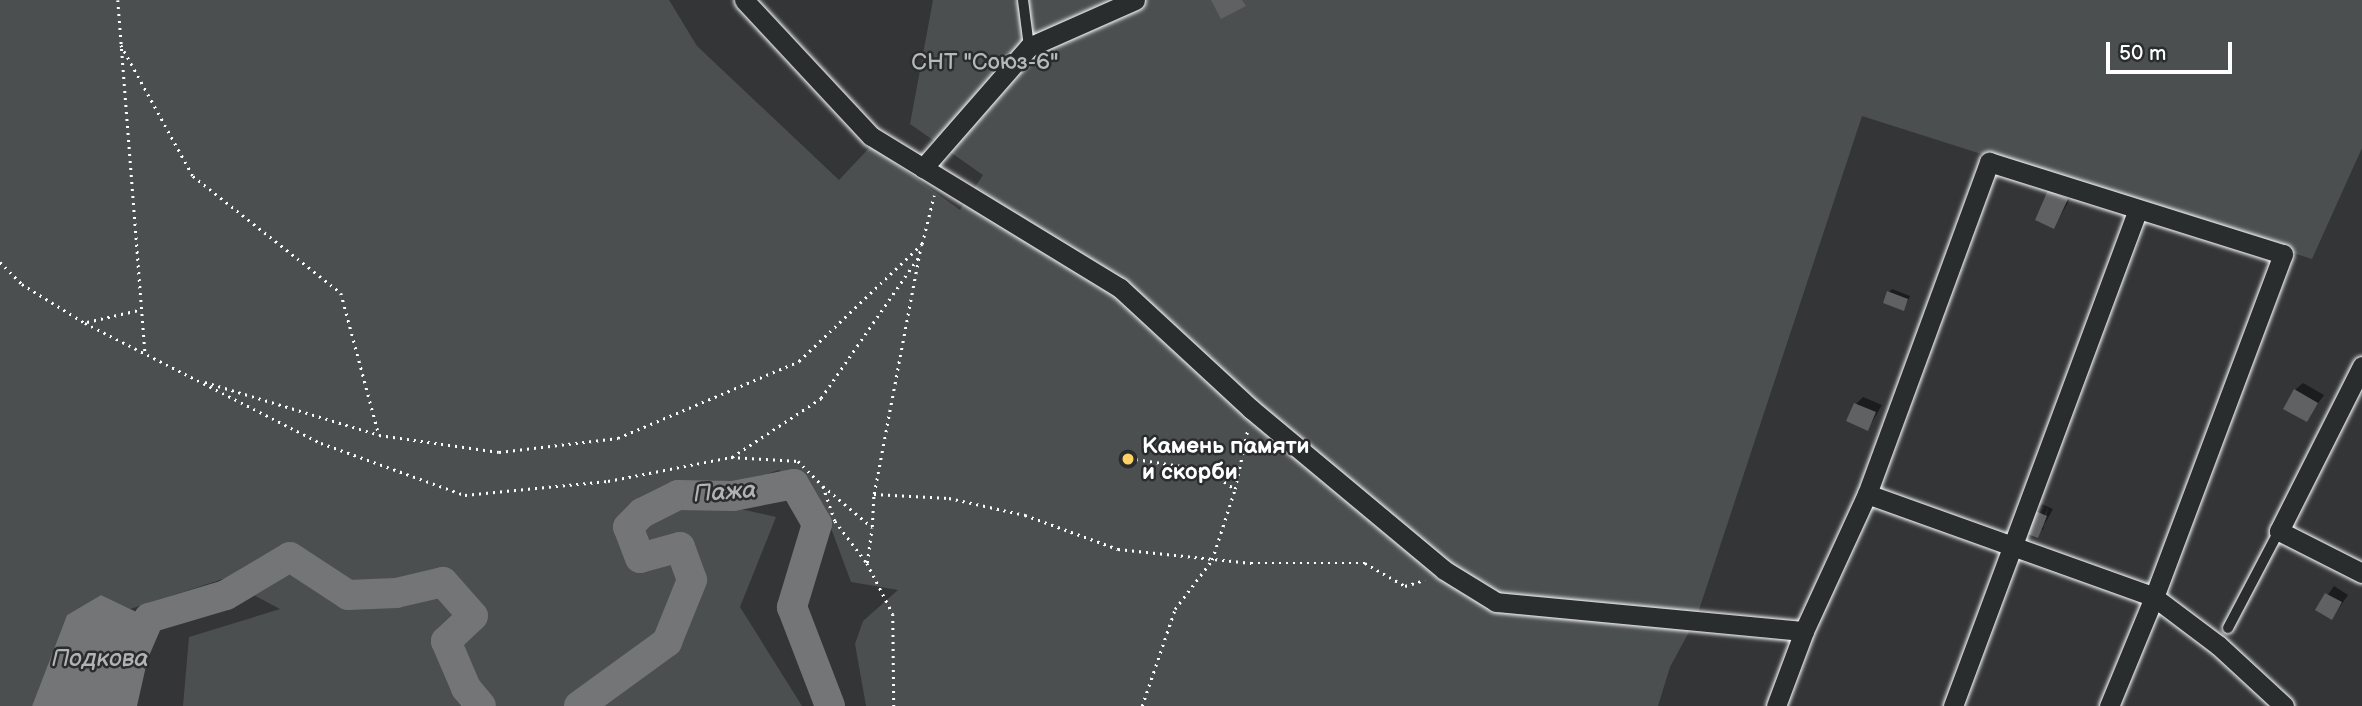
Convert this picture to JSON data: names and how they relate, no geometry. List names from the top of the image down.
{
  "water": ["Пажа", "Подкова"],
  "parks": ["СНТ \"Союз-6\""],
  "places": ["Камень памяти и скорби"],
  "scale_bar": "50 m"
}
